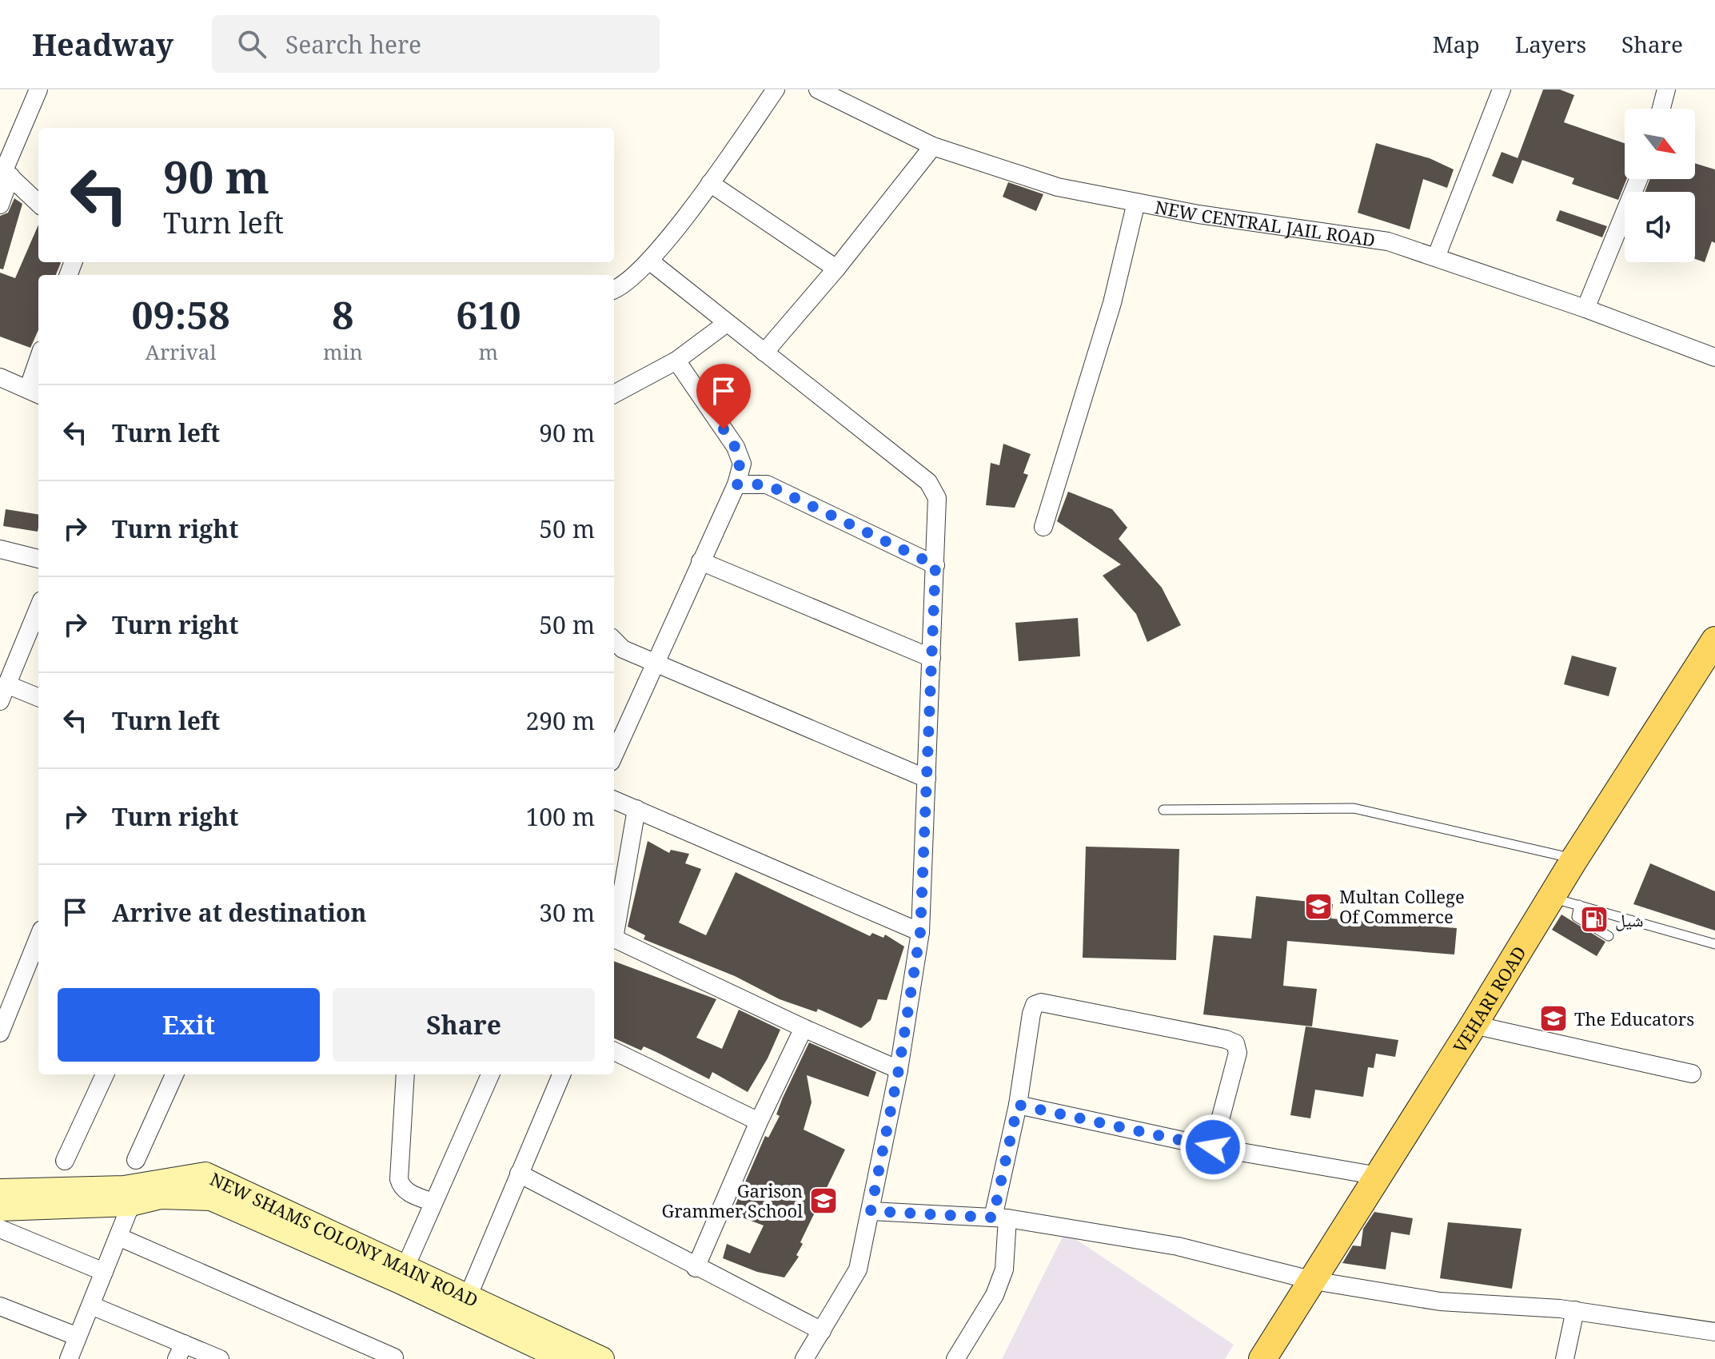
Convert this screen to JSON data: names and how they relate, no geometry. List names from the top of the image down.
{
  "streets": {
    "main road": ["VEHARI ROAD", "NEW SHAMS COLONY MAIN ROAD"],
    "street": ["NEW CENTRAL JAIL ROAD"]
  },
  "places": {
    "school or university": ["Multan College Of Commerce", "The Educators", "Garison Grammer School"],
    "fuel station": ["شیل"]
  },
  "north": "bottom right",
  "page": {
    "header": "Headway",
    "search": "Search here",
    "nav": ["Map", "Layers", "Share"],
    "turn": ["90 m", "Turn left"],
    "eta": [
      "09:58",
      "Arrival",
      "8",
      "min",
      "610",
      "m"
    ],
    "list": [
      {
        "name": "Turn left",
        "value": "90 m"
      },
      {
        "name": "Turn right",
        "value": "50 m"
      },
      {
        "name": "Turn right",
        "value": "50 m"
      },
      {
        "name": "Turn left",
        "value": "290 m"
      },
      {
        "name": "Turn right",
        "value": "100 m"
      },
      {
        "name": "Arrive at destination",
        "value": "30 m"
      }
    ],
    "buttons": ["Exit", "Share"]
  }
}
